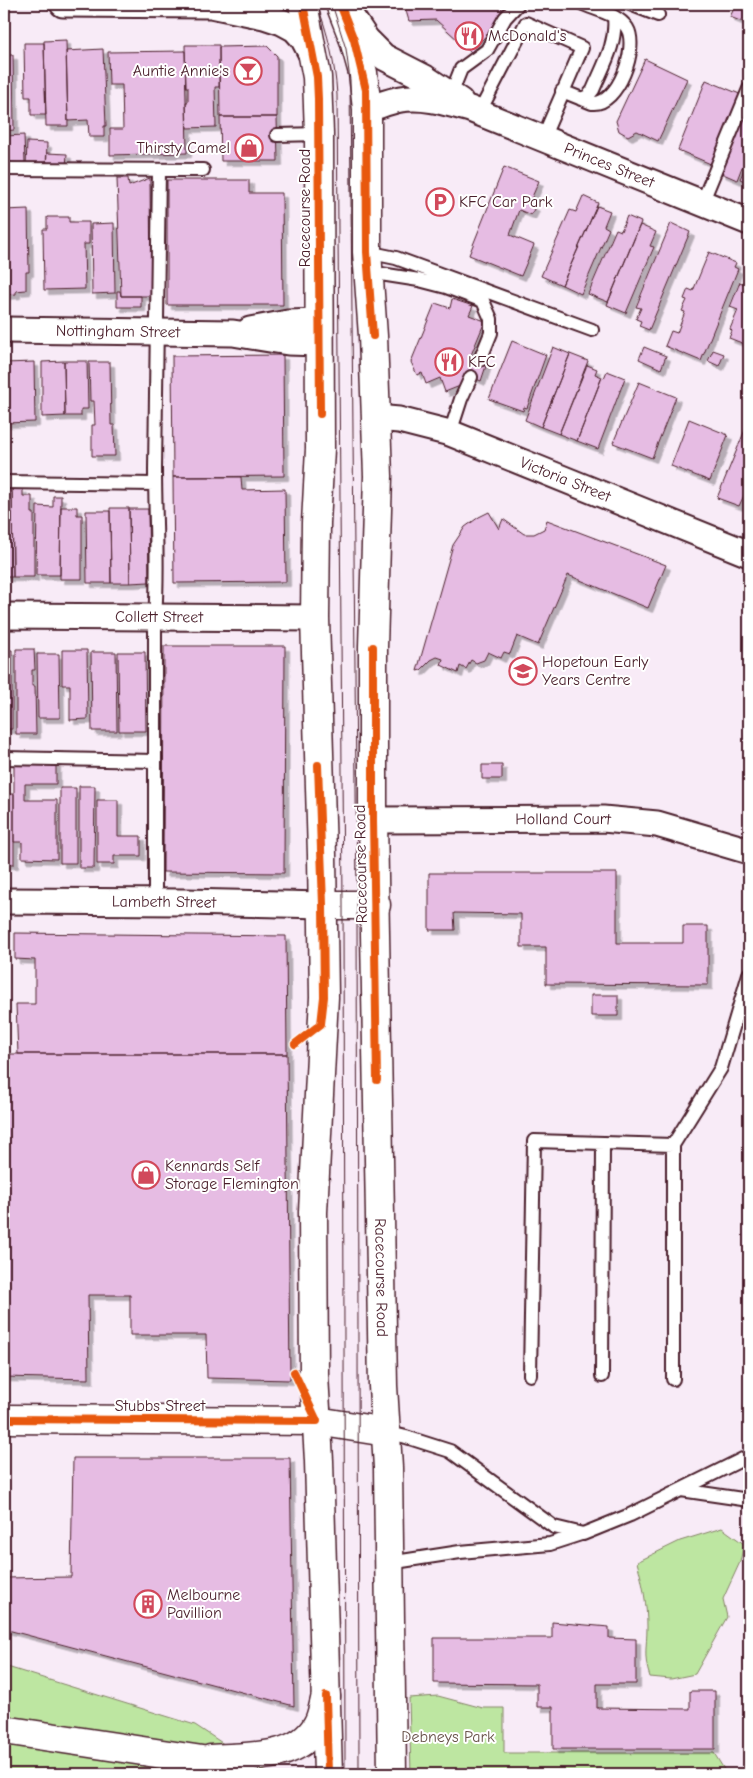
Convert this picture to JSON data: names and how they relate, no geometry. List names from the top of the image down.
{
  "streets": {
    "main road": ["Racecourse Road", "Stubbs Street"],
    "street": [
      "Princes Street",
      "Nottingham Street",
      "Victoria Street",
      "Collett Street",
      "Holland Court",
      "Lambeth Street"
    ]
  },
  "crossings": [
    ["Princes Street", "Racecourse Road"],
    ["Racecourse Road", "Nottingham Street"],
    ["Racecourse Road", "Victoria Street"],
    ["Racecourse Road", "Collett Street"],
    ["Racecourse Road", "Holland Court"],
    ["Racecourse Road", "Lambeth Street"],
    ["Racecourse Road", "Stubbs Street"]
  ],
  "parks": ["Debneys Park"],
  "places": {
    "restaurant": ["McDonald's", "KFC"],
    "bar": ["Auntie Annie's"],
    "shop": ["Thirsty Camel", "Kennards Self Storage Flemington"],
    "parking": ["KFC Car Park"],
    "school or university": ["Hopetoun Early Years Centre"],
    "building": ["Melbourne Pavillion"]
  }
}
